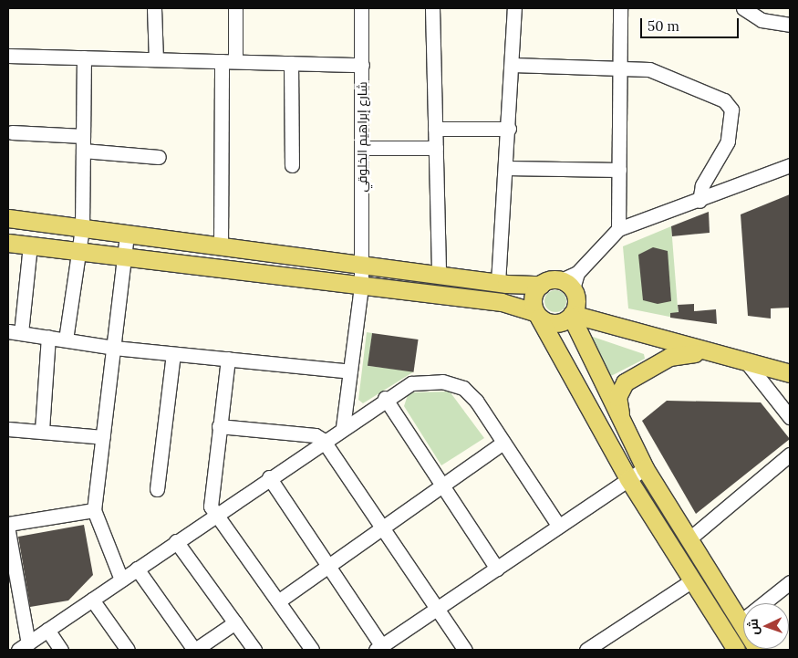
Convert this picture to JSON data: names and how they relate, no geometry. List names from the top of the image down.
{
  "streets": {
    "street": ["شارع إبراهيم الخلوقي"]
  },
  "scale_bar": "50 m",
  "north": "left"
}
